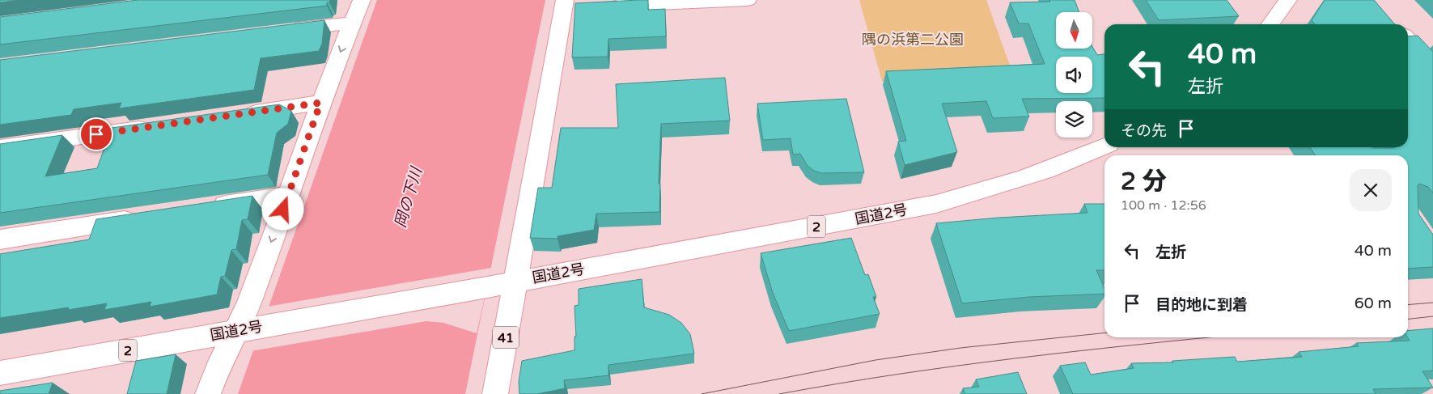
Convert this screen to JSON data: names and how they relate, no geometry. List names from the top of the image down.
{
  "streets": {
    "main road": ["国道2号", "2", "41"]
  },
  "crossings": [
    ["国道2号", "41"]
  ],
  "water": ["岡の下川"],
  "parks": ["隅の浜第二公園"],
  "north": "bottom",
  "page": {
    "turn": ["40 m", "左折"],
    "then": "その先",
    "heading": ["2 分", "100 m · 12:56"],
    "list": [
      {
        "name": "左折",
        "value": "40 m"
      },
      {
        "name": "目的地に到着",
        "value": "60 m"
      }
    ]
  }
}
